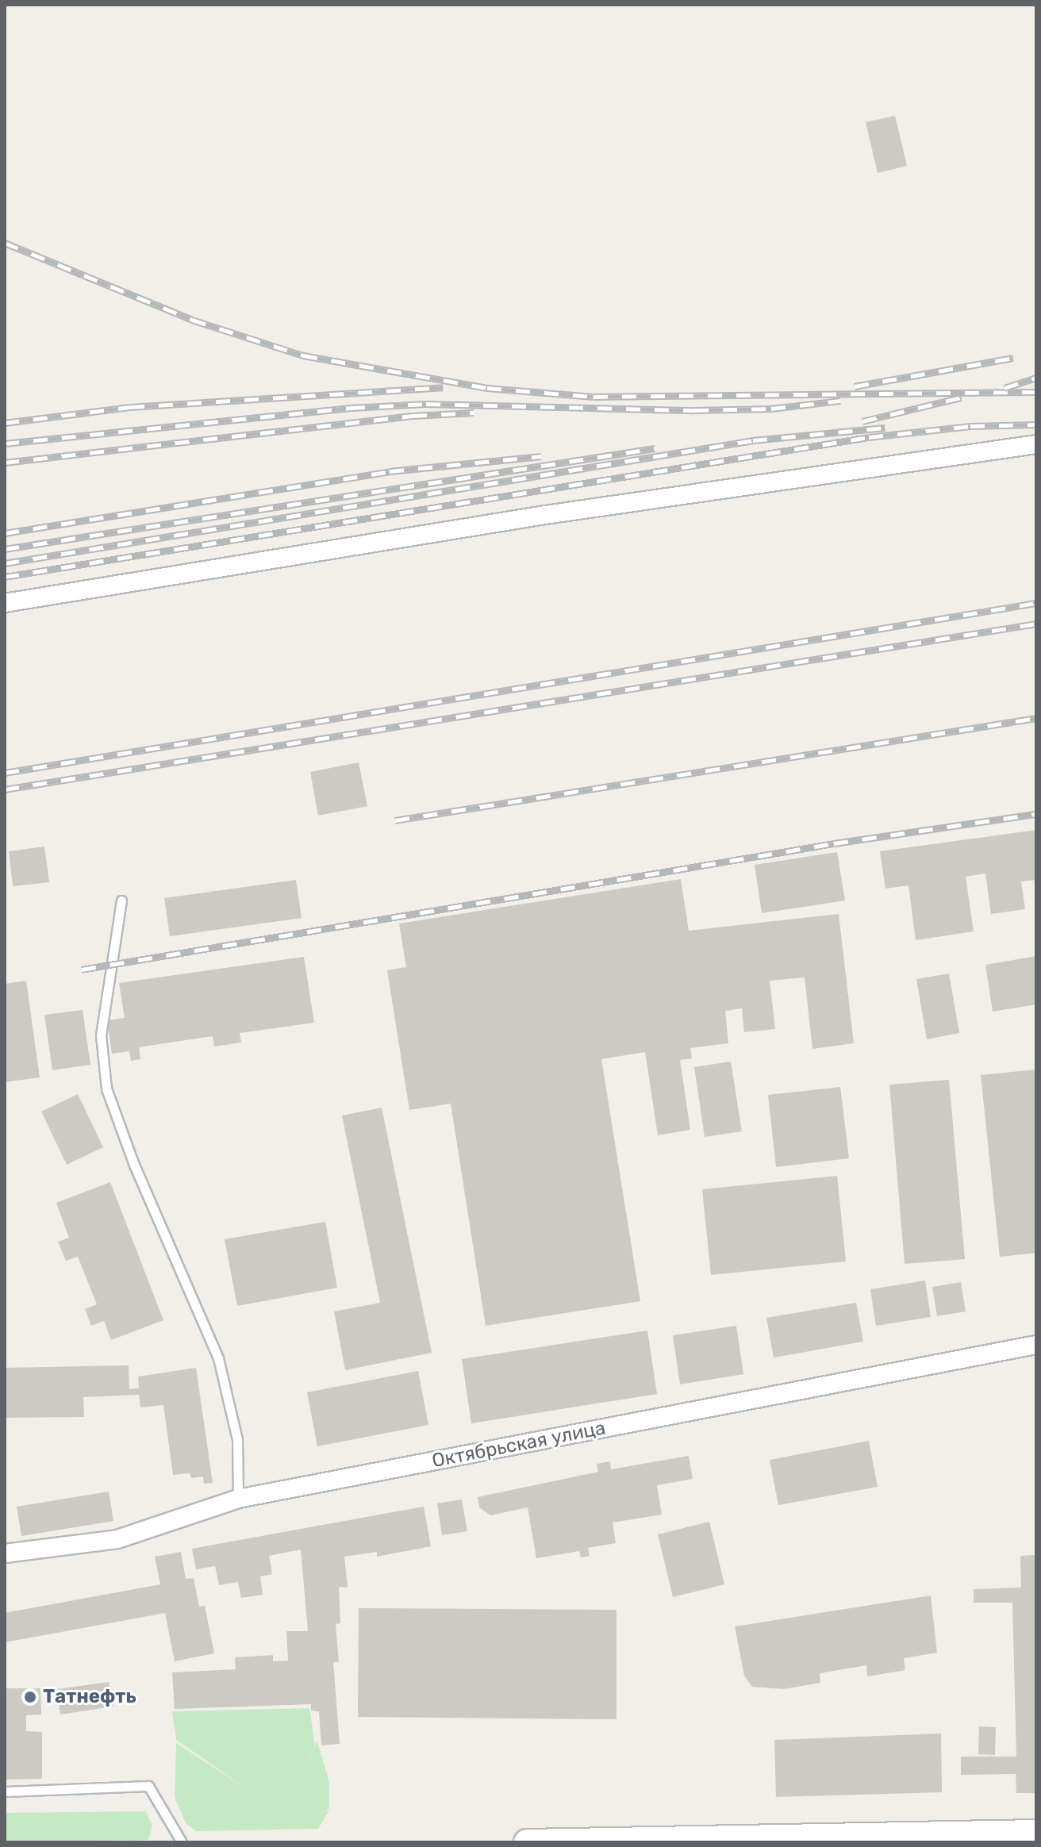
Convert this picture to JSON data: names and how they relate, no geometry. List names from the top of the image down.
{
  "streets": {
    "street": ["Октябрьская улица"]
  },
  "places": ["Татнефть"]
}
